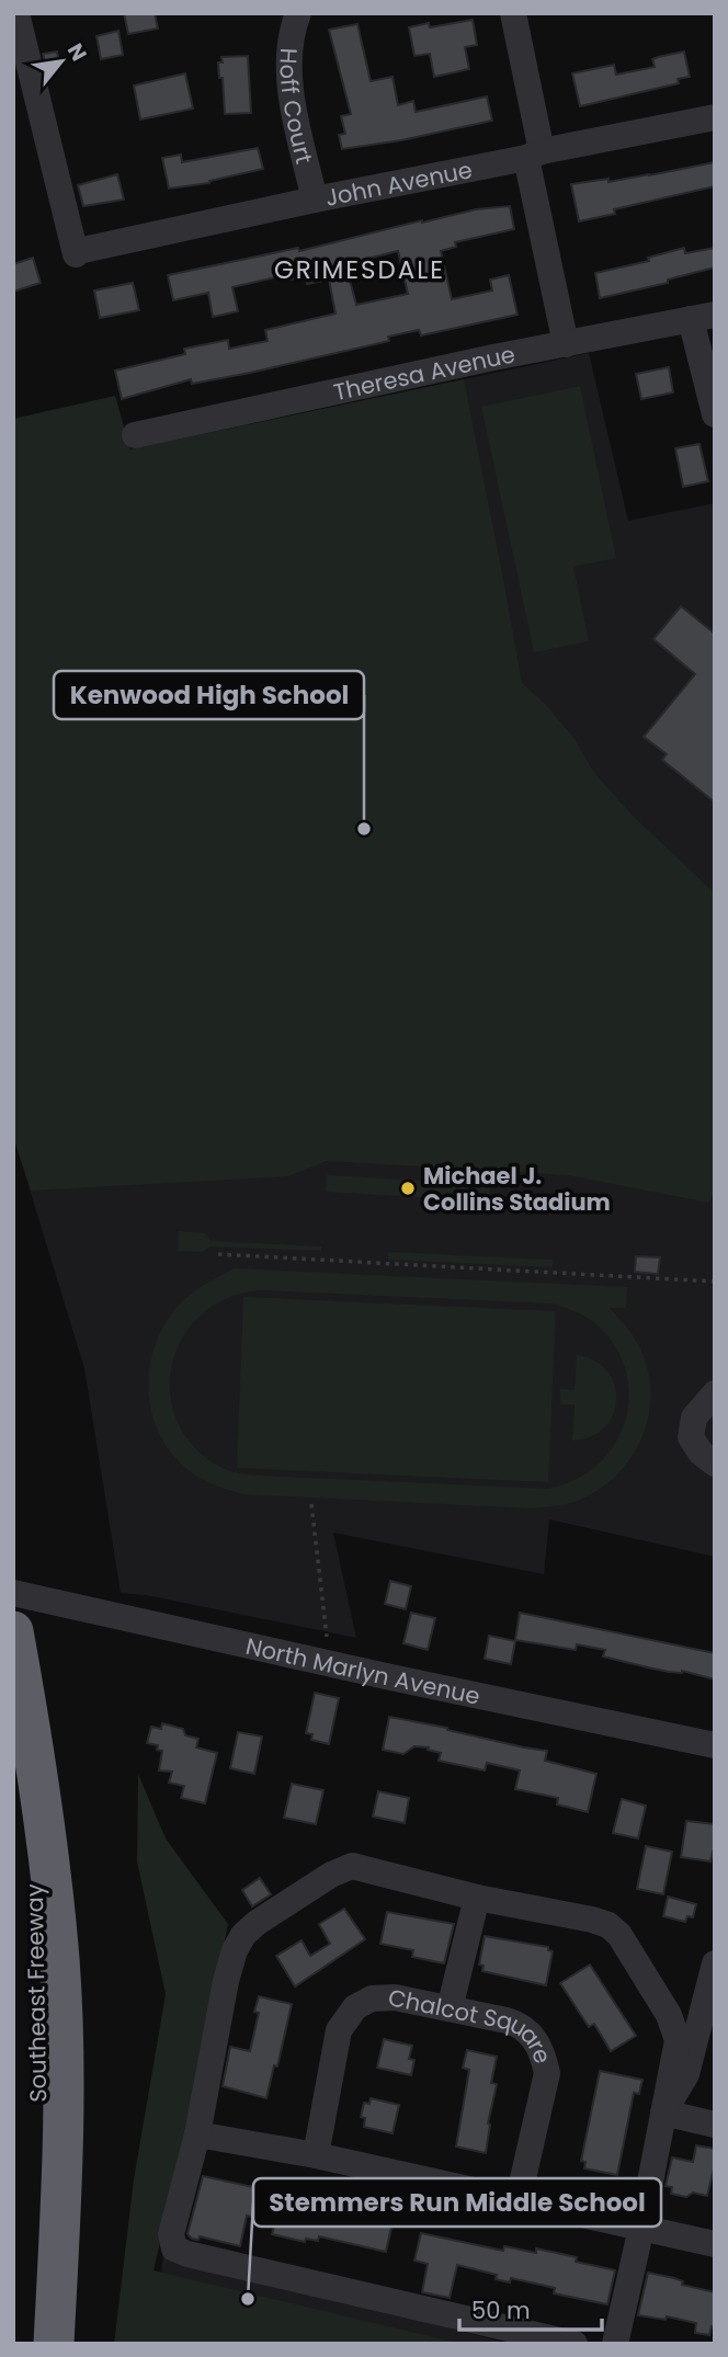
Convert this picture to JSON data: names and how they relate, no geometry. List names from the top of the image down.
{
  "streets": {
    "highway": ["Southeast Freeway"],
    "street": [
      "Hoff Court",
      "John Avenue",
      "Theresa Avenue",
      "North Marlyn Avenue",
      "Chalcot Square"
    ]
  },
  "crossings": [
    ["Hoff Court", "John Avenue"]
  ],
  "districts": ["GRIMESDALE"],
  "places": ["Kenwood High School", "Michael J. Collins Stadium", "Stemmers Run Middle School"],
  "scale_bar": "50 m",
  "north": "top right"
}
